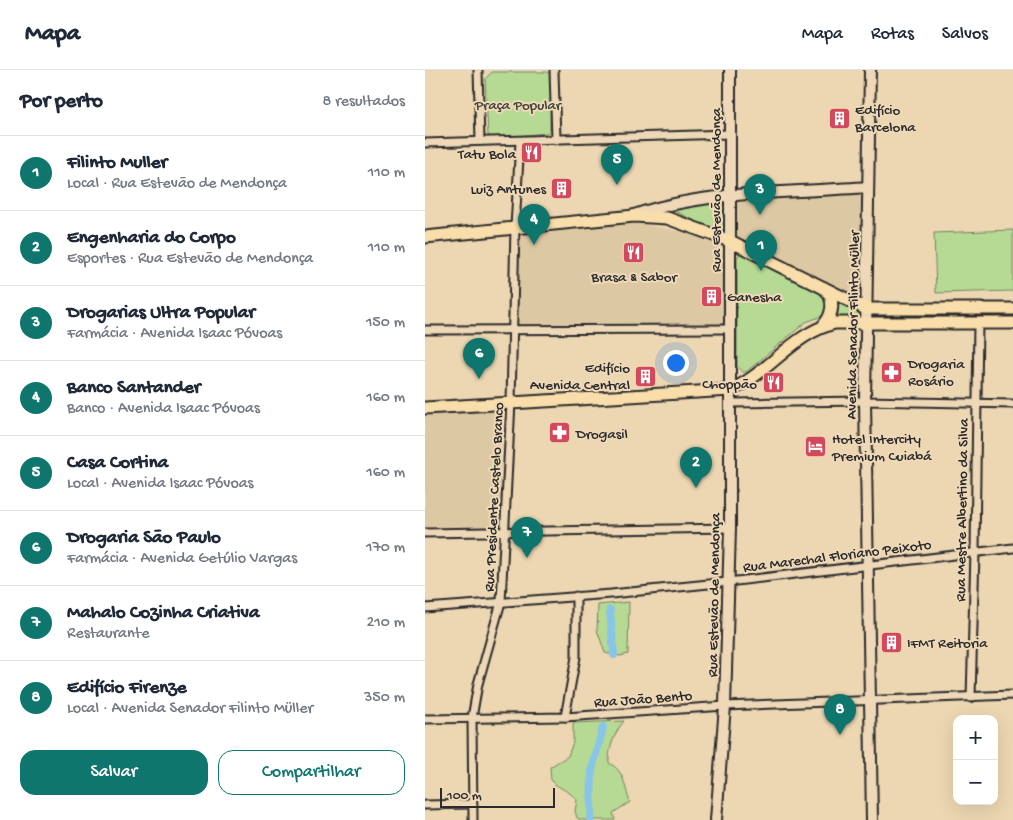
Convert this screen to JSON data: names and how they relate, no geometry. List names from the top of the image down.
{
  "streets": {
    "street": [
      "Rua Estevão de Mendonça",
      "Avenida Senador Filinto Müller",
      "Rua Presidente Castelo Branco",
      "Rua Mestre Albertino da Silva",
      "Rua Marechal Floriano Peixoto",
      "Rua João Bento"
    ]
  },
  "crossings": [
    ["Rua Estevão de Mendonça", "Rua Marechal Floriano Peixoto"],
    ["Rua Estevão de Mendonça", "Rua João Bento"],
    ["Avenida Senador Filinto Müller", "Rua Marechal Floriano Peixoto"],
    ["Avenida Senador Filinto Müller", "Rua João Bento"],
    ["Rua Presidente Castelo Branco", "Rua Marechal Floriano Peixoto"],
    ["Rua Presidente Castelo Branco", "Rua João Bento"],
    ["Rua Mestre Albertino da Silva", "Rua Marechal Floriano Peixoto"],
    ["Rua Mestre Albertino da Silva", "Rua João Bento"]
  ],
  "parks": ["Praça Popular"],
  "places": {
    "building": [
      "Edifício Barcelona",
      "Luiz Antunes",
      "Ganesha",
      "Edifício Avenida Central",
      "IFMT Reitoria"
    ],
    "restaurant": ["Tatu Bola", "Brasa & Sabor", "Choppão"],
    "pharmacy": ["Drogaria Rosário", "Drogasil"],
    "hotel": ["Hotel Intercity Premium Cuiabá"]
  },
  "scale_bar": "100 m",
  "page": {
    "header": "Mapa",
    "nav": ["Mapa", "Rotas", "Salvos"],
    "heading": ["Por perto", "8 resultados"],
    "list": [
      {
        "mark": "1",
        "name": "Filinto Muller",
        "note": "Local · Rua Estevão de Mendonça",
        "value": "110 m"
      },
      {
        "mark": "2",
        "name": "Engenharia do Corpo",
        "note": "Esportes · Rua Estevão de Mendonça",
        "value": "110 m"
      },
      {
        "mark": "3",
        "name": "Drogarias Ultra Popular",
        "note": "Farmácia · Avenida Isaac Póvoas",
        "value": "150 m"
      },
      {
        "mark": "4",
        "name": "Banco Santander",
        "note": "Banco · Avenida Isaac Póvoas",
        "value": "160 m"
      },
      {
        "mark": "5",
        "name": "Casa Cortina",
        "note": "Local · Avenida Isaac Póvoas",
        "value": "160 m"
      },
      {
        "mark": "6",
        "name": "Drogaria São Paulo",
        "note": "Farmácia · Avenida Getúlio Vargas",
        "value": "170 m"
      },
      {
        "mark": "7",
        "name": "Mahalo Cozinha Criativa",
        "note": "Restaurante",
        "value": "210 m"
      },
      {
        "mark": "8",
        "name": "Edifício Firenze",
        "note": "Local · Avenida Senador Filinto Müller",
        "value": "350 m"
      }
    ],
    "pins": [
      "5",
      "3",
      "4",
      "1",
      "6",
      "2",
      "7",
      "8"
    ],
    "map_buttons": ["+", "−"],
    "buttons": ["Salvar", "Compartilhar"],
    "scale": "100 m"
  }
}
